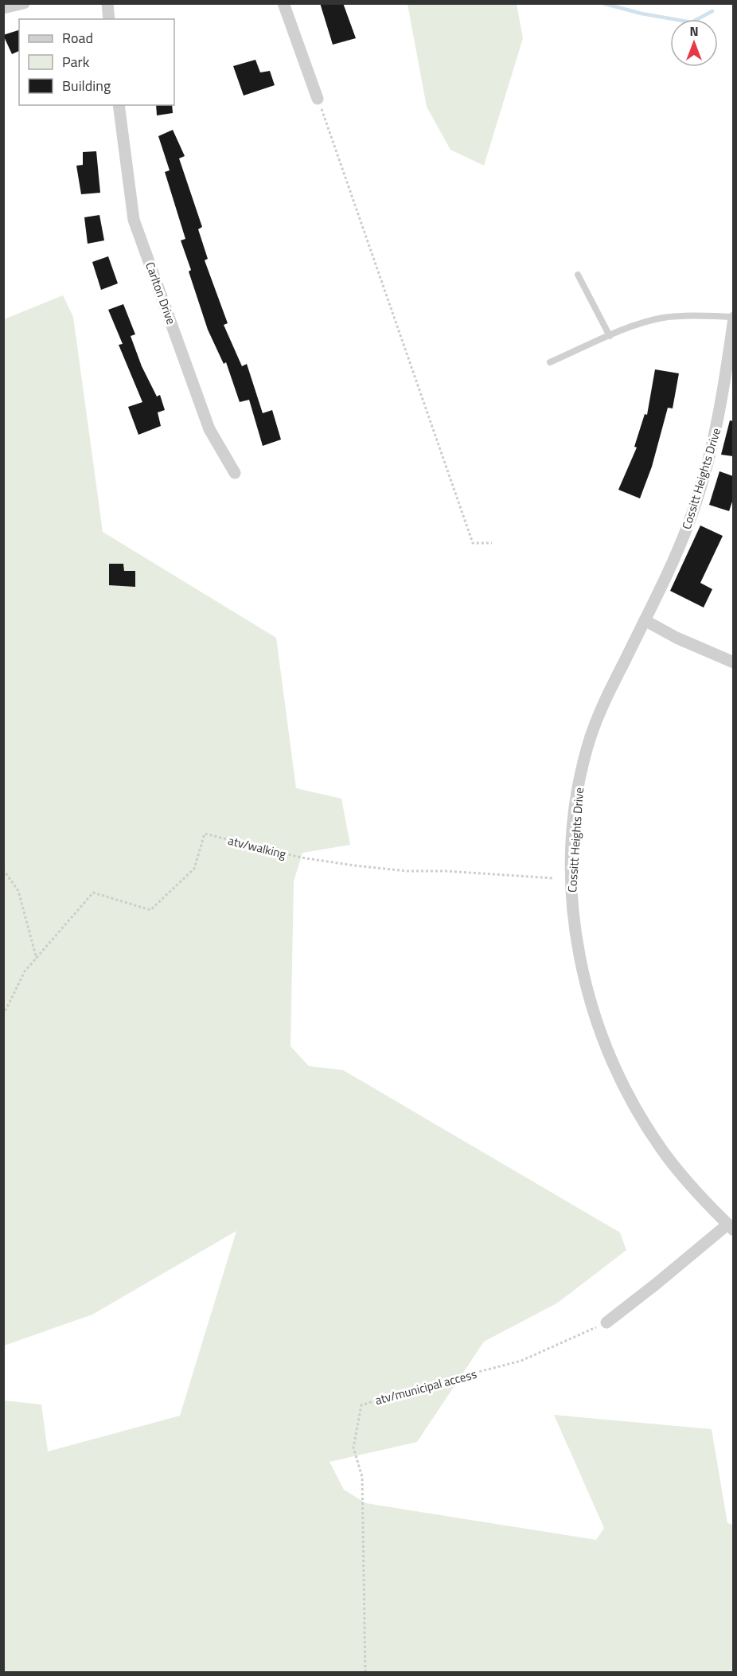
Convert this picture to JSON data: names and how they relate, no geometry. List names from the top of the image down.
{
  "streets": {
    "street": ["Carlton Drive", "Cossitt Heights Drive"],
    "path": ["atv/walking", "atv/municipal access"]
  },
  "legend": ["Road", "Park", "Building"],
  "north": "top"
}
